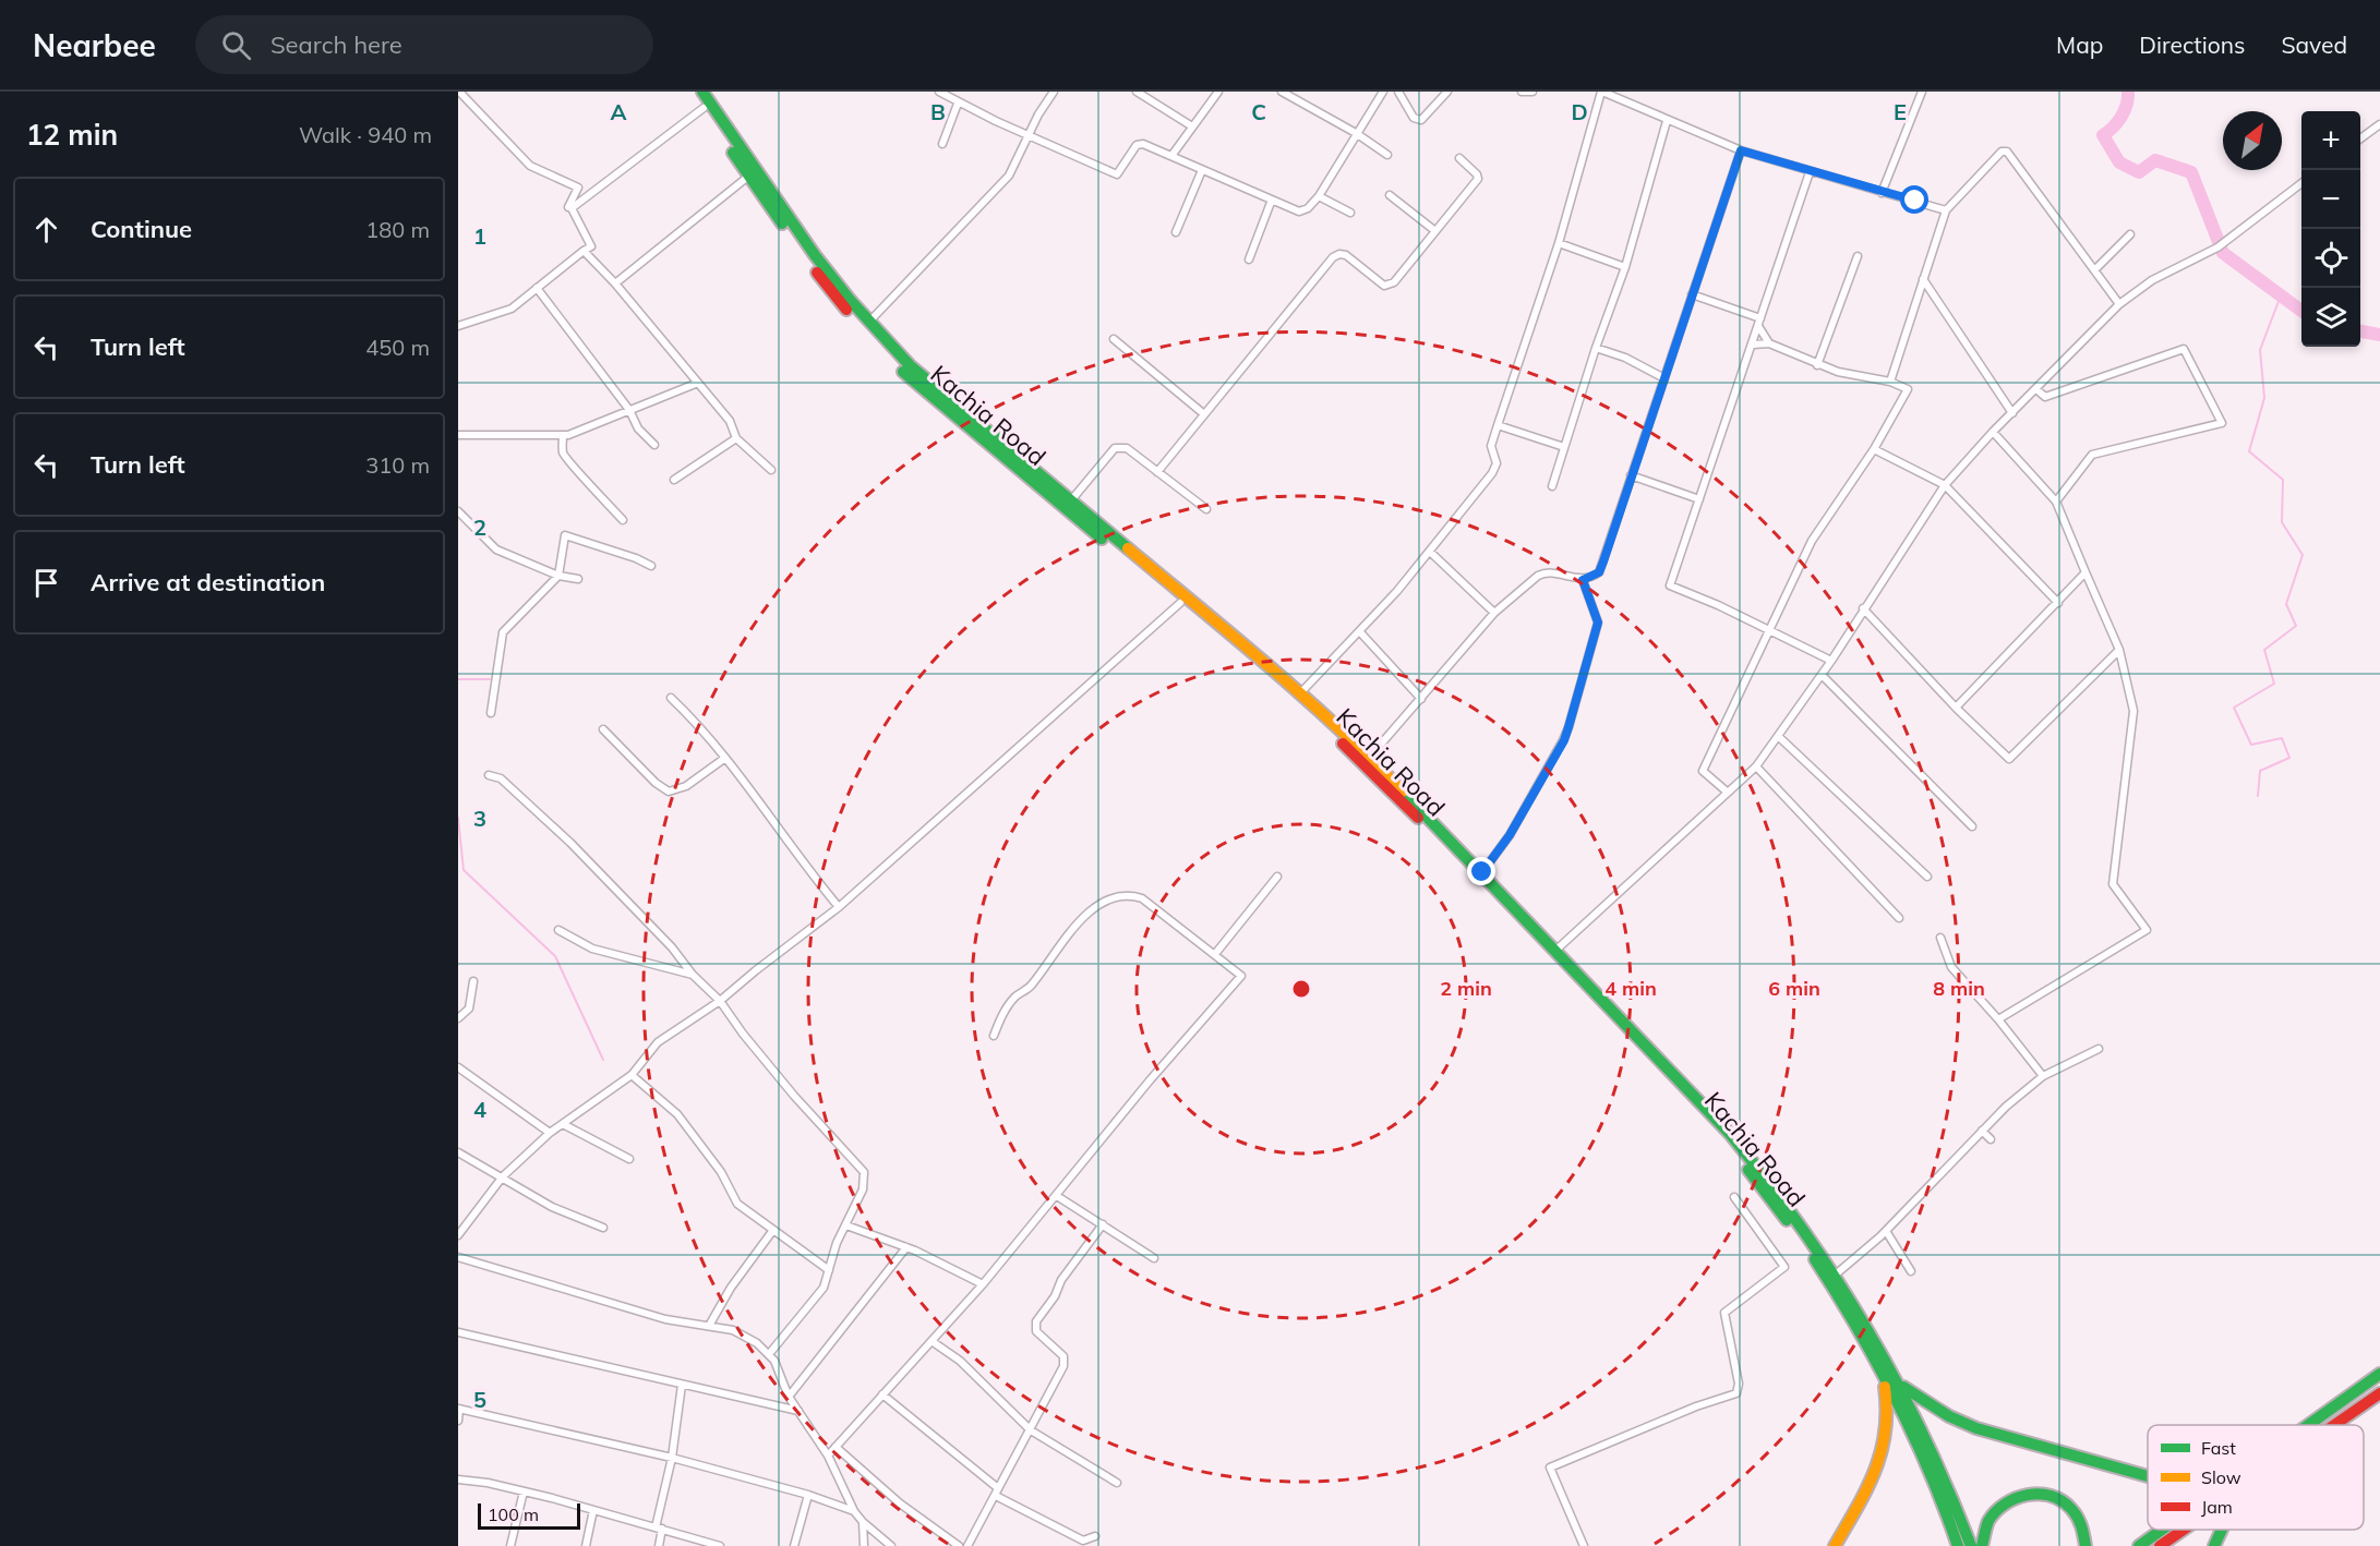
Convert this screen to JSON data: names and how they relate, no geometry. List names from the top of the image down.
{
  "streets": {
    "main road": ["Kachia Road"]
  },
  "legend": ["Fast", "Slow", "Jam"],
  "scale_bar": "100 m",
  "north": "top right",
  "page": {
    "header": "Nearbee",
    "search": "Search here",
    "nav": ["Map", "Directions", "Saved"],
    "heading": ["12 min", "Walk · 940 m"],
    "map_buttons": ["+", "−"],
    "list": [
      ["Continue", "180 m"],
      ["Turn left", "450 m"],
      ["Turn left", "310 m"],
      "Arrive at destination"
    ],
    "scale": "100 m"
  },
  "grid": {
    "columns": [
      "A",
      "B",
      "C",
      "D",
      "E"
    ],
    "rows": [
      "1",
      "2",
      "3",
      "4",
      "5"
    ]
  },
  "rings": [
    "2 min",
    "4 min",
    "6 min",
    "8 min"
  ]
}
